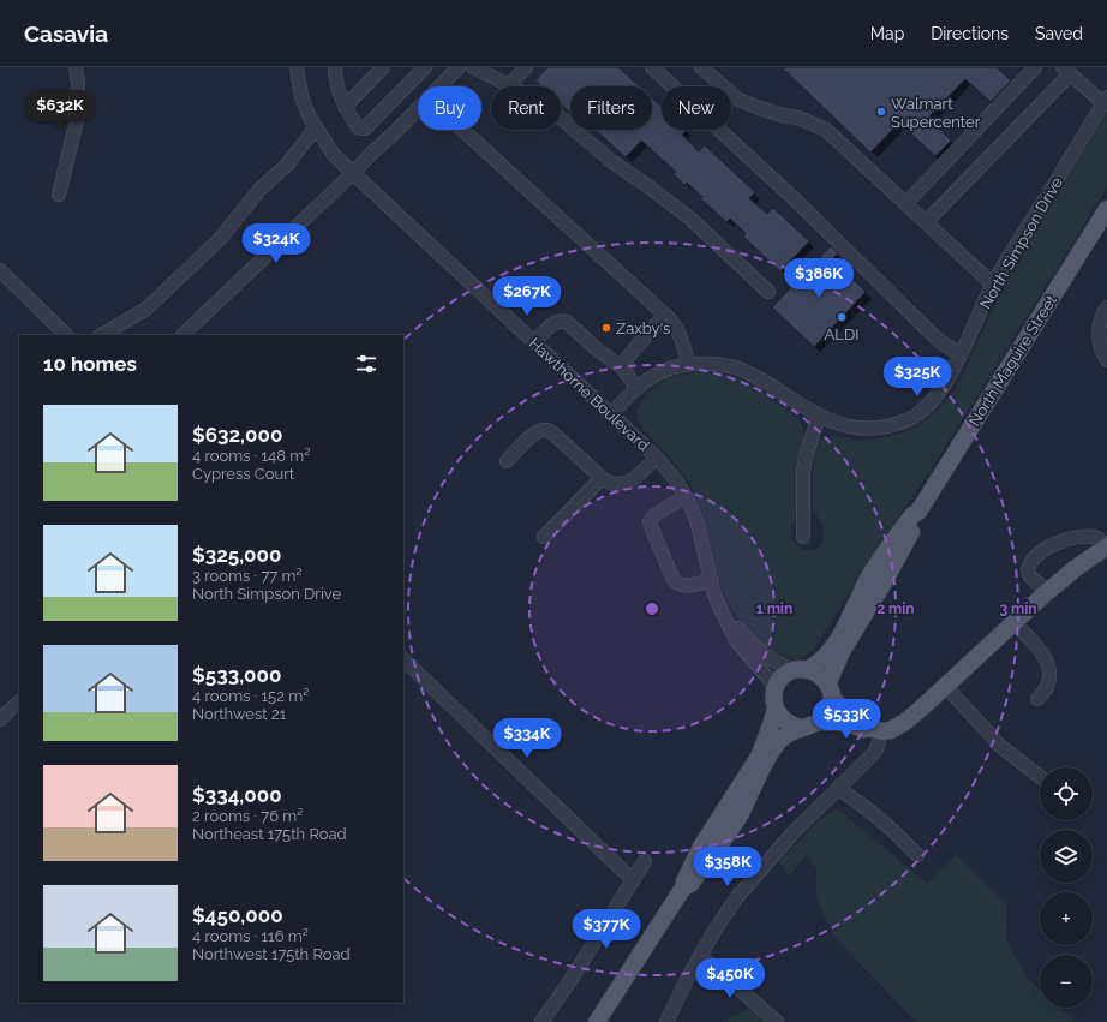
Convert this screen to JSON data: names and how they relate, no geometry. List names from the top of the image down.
{
  "streets": {
    "main road": ["North Maguire Street"],
    "street": ["North Simpson Drive", "Hawthorne Boulevard"]
  },
  "crossings": [
    ["North Simpson Drive", "Hawthorne Boulevard"],
    ["North Maguire Street", "Hawthorne Boulevard"]
  ],
  "places": ["Walmart Supercenter", "ALDI", "Zaxby's"],
  "page": {
    "header": "Casavia",
    "nav": ["Map", "Directions", "Saved"],
    "chip": [
      "Buy",
      "Rent",
      "Filters",
      "New"
    ],
    "price": [
      "$632K",
      "$324K",
      "$386K",
      "$267K",
      "$325K",
      "$533K",
      "$334K",
      "$358K",
      "$377K",
      "$450K"
    ],
    "heading": "10 homes",
    "list": [
      {
        "name": "$632,000",
        "note": "4 rooms · 148 m² · Cypress Court"
      },
      {
        "name": "$325,000",
        "note": "3 rooms · 77 m² · North Simpson Drive"
      },
      {
        "name": "$533,000",
        "note": "4 rooms · 152 m² · Northwest 21"
      },
      {
        "name": "$334,000",
        "note": "2 rooms · 76 m² · Northeast 175th Road"
      },
      {
        "name": "$450,000",
        "note": "4 rooms · 116 m² · Northwest 175th Road"
      }
    ],
    "map_buttons": ["+", "−"]
  },
  "rings": ["1 min", "2 min", "3 min"]
}
